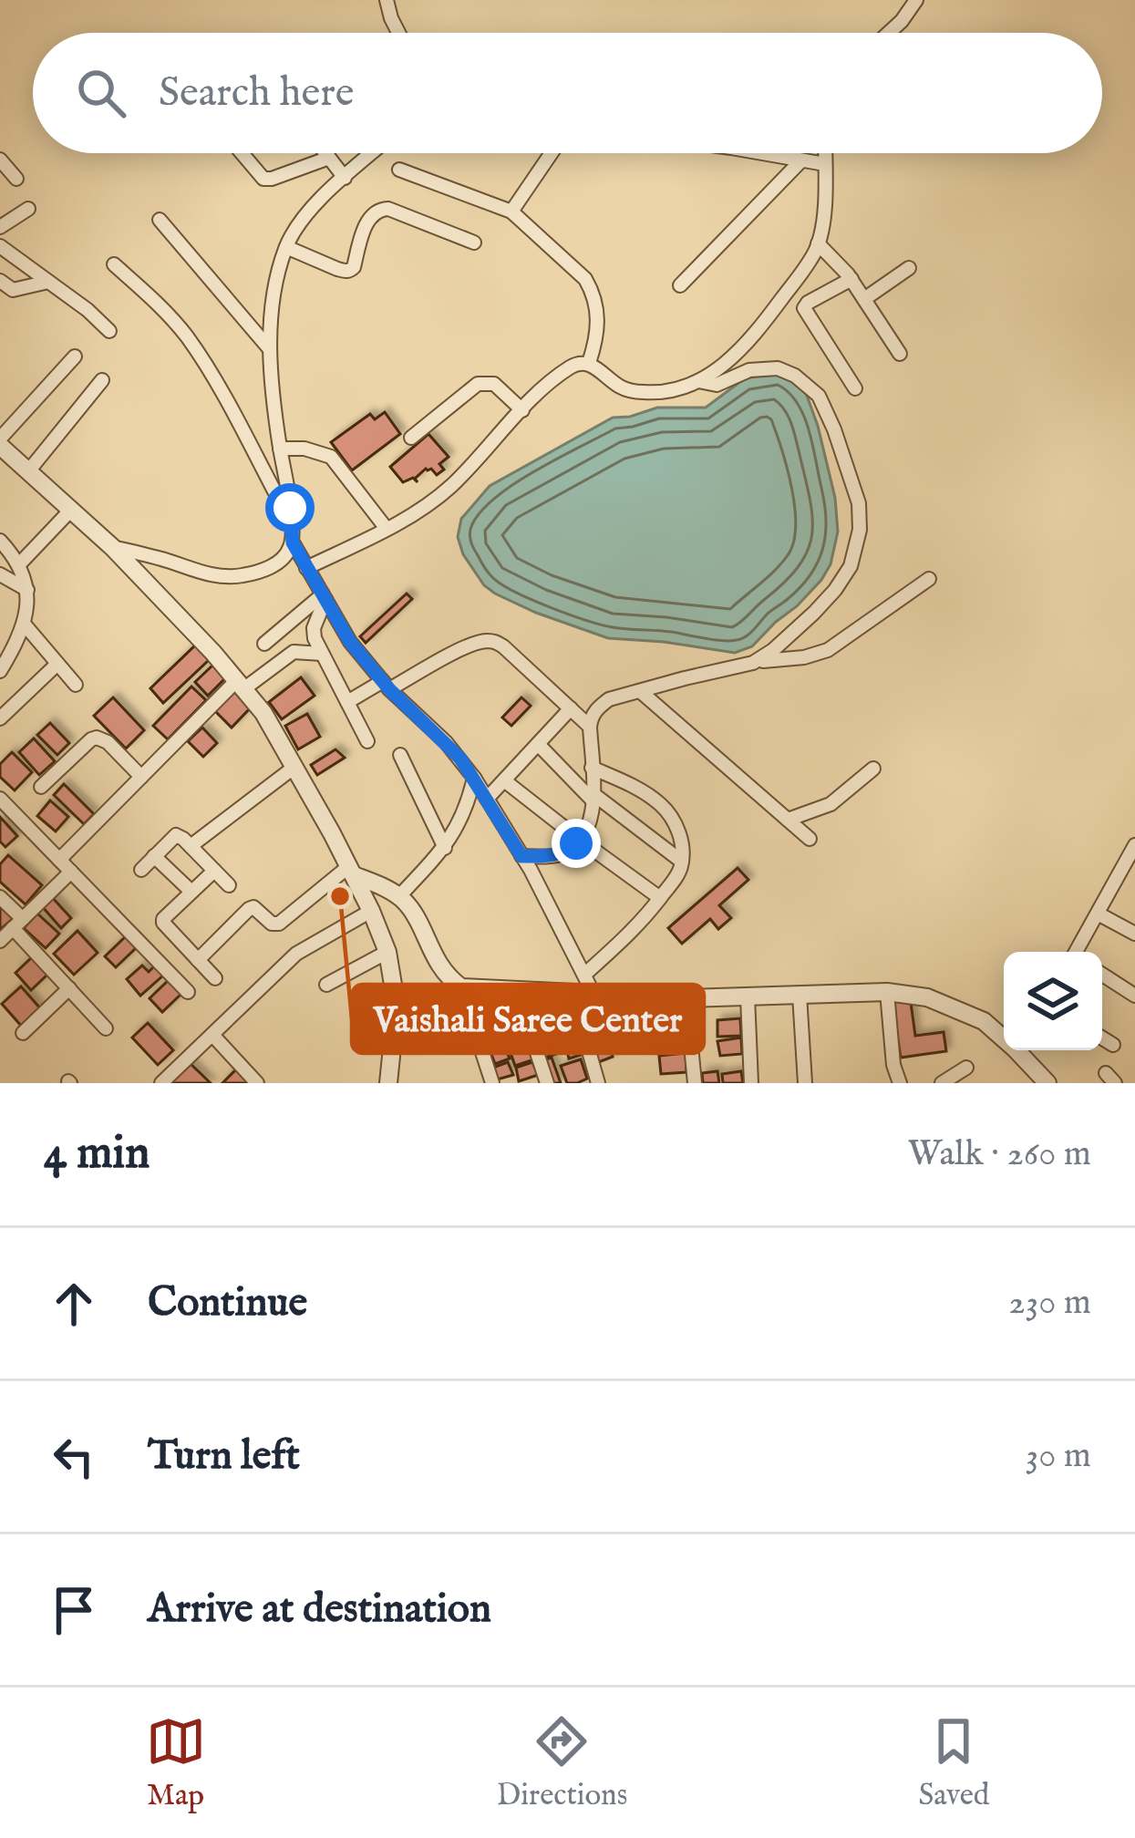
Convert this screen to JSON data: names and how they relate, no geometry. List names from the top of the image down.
{
  "places": ["Vaishali Saree Center"],
  "page": {
    "search": "Search here",
    "heading": ["4 min", "Walk · 260 m"],
    "list": [
      ["Continue", "230 m"],
      ["Turn left", "30 m"],
      "Arrive at destination"
    ],
    "nav": ["Map", "Directions", "Saved"]
  }
}
